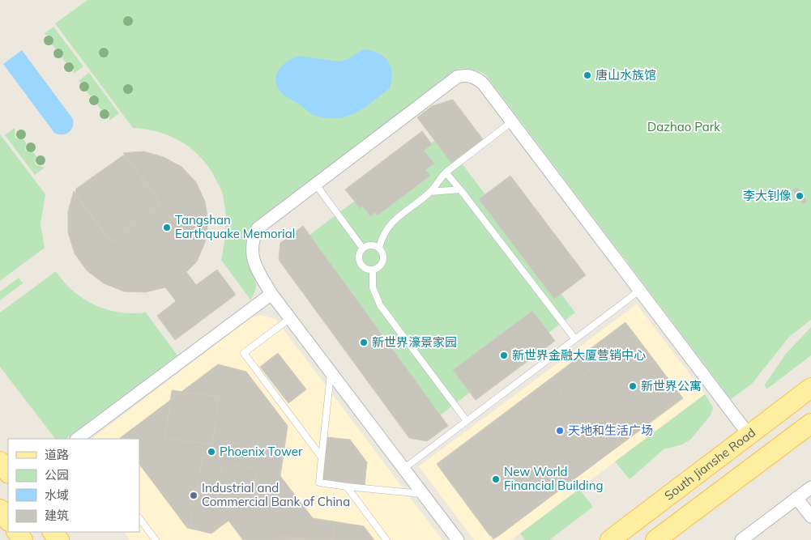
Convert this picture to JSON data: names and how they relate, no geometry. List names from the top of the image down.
{
  "streets": {
    "main road": ["South Jianshe Road"]
  },
  "parks": ["Dazhao Park"],
  "places": [
    "唐山水族馆",
    "李大钊像",
    "Tangshan Earthquake Memorial",
    "新世界濠景家园",
    "新世界金融大厦营销中心",
    "新世界公寓",
    "天地和生活广场",
    "Phoenix Tower",
    "New World Financial Building",
    "Industrial and Commercial Bank of China"
  ],
  "legend": [
    "道路",
    "公园",
    "水域",
    "建筑"
  ]
}
